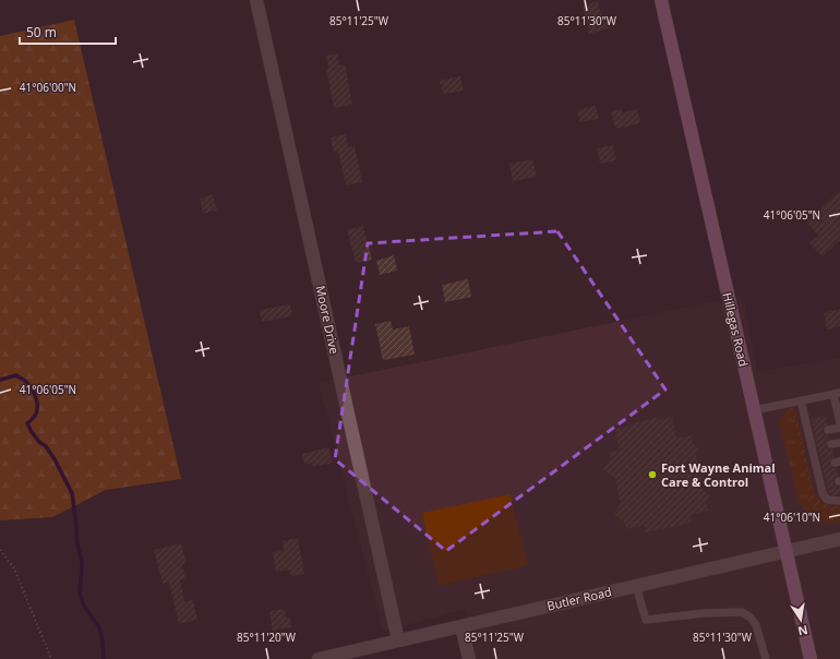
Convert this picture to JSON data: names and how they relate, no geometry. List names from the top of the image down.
{
  "streets": {
    "main road": ["Hillegas Road"],
    "street": ["Moore Drive", "Butler Road"]
  },
  "crossings": [
    ["Moore Drive", "Butler Road"],
    ["Hillegas Road", "Butler Road"]
  ],
  "places": ["Fort Wayne Animal Care & Control"],
  "scale_bar": "50 m",
  "north": "bottom",
  "coordinates": [
    "85°11'25\"W",
    "85°11'30\"W",
    "41°06'00\"N",
    "41°06'05\"N",
    "41°06'10\"N",
    "85°11'20\"W"
  ]
}
